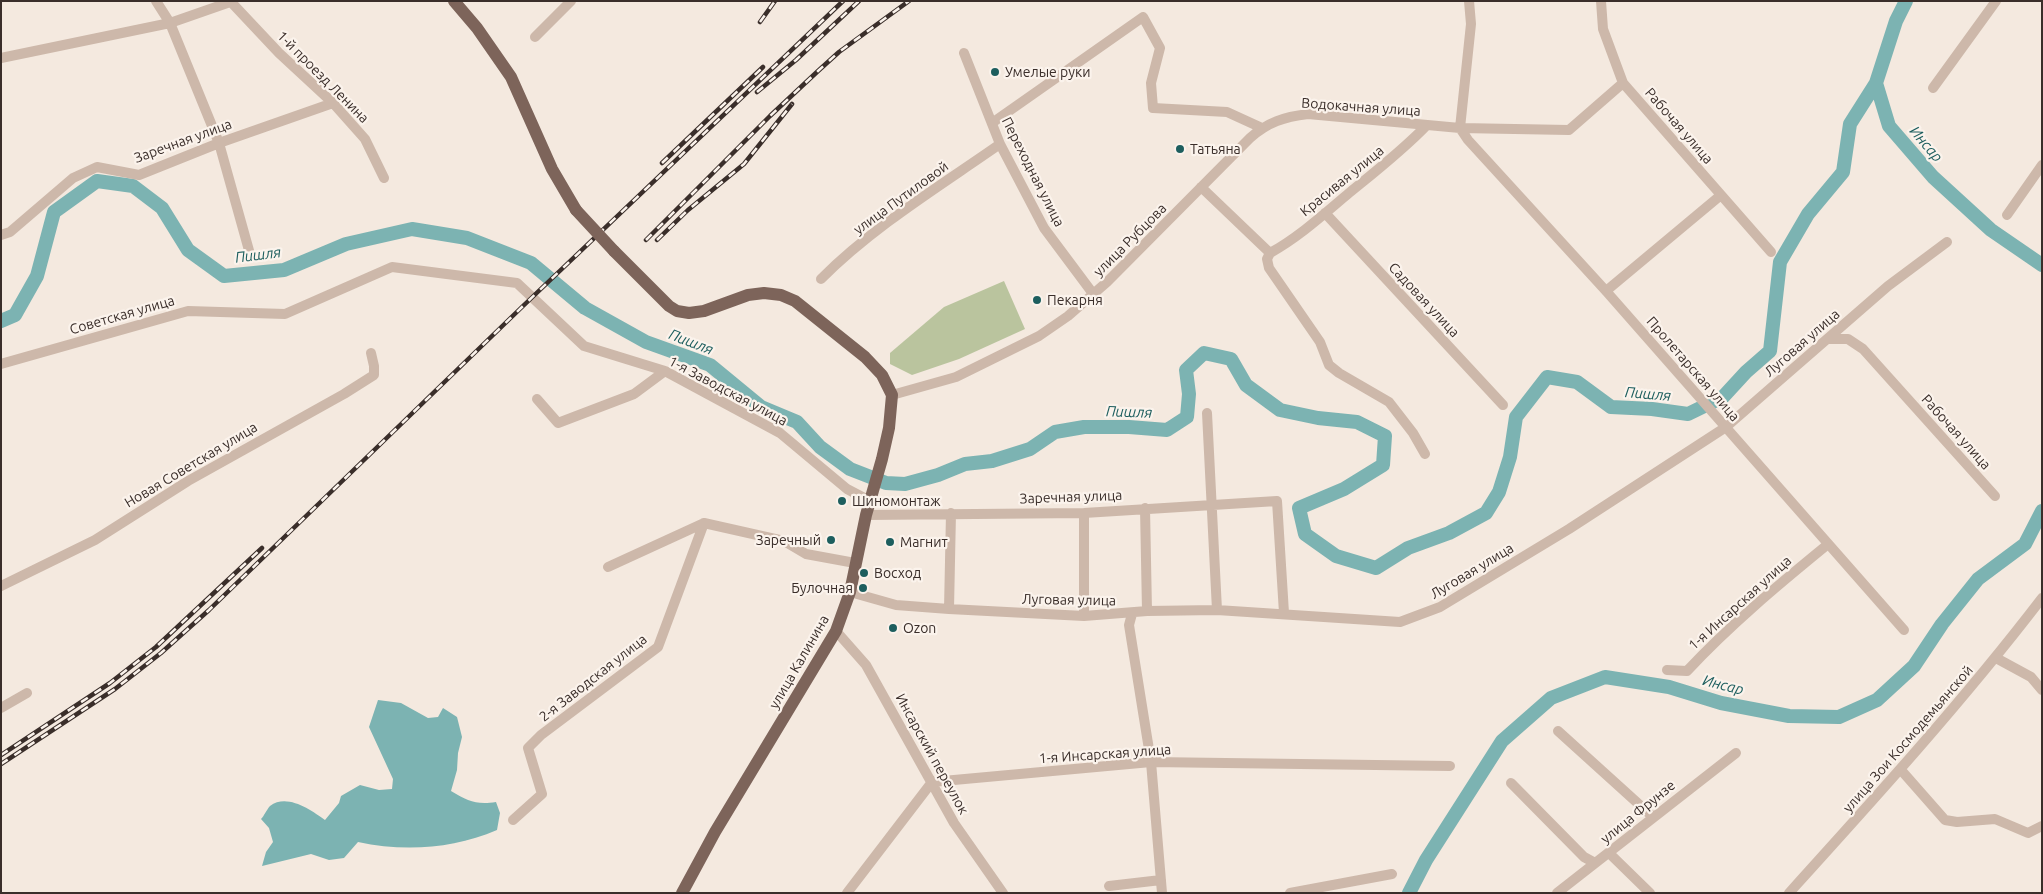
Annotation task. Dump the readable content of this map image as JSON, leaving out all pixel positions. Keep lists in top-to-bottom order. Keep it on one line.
{"streets":{"main road":["улица Калинина"],"street":["1-й проезд Ленина","Водокачная улица","Рабочая улица","Заречная улица","Переходная улица","Красивая улица","улица Путиловой","улица Рубцова","Садовая улица","Советская улица","Луговая улица","Пролетарская улица","1-я Заводская улица","Новая Советская улица","1-я Инсарская улица","2-я Заводская улица","улица Зои Космодемьянской","Инсарский переулок","улица Фрунзе"]},"crossings":[["1-й проезд Ленина","Заречная улица"],["Водокачная улица","Рабочая улица"],["Водокачная улица","Красивая улица"],["Водокачная улица","улица Рубцова"],["Водокачная улица","Пролетарская улица"],["Рабочая улица","Луговая улица"],["Заречная улица","Луговая улица"],["Заречная улица","улица Калинина"],["Переходная улица","улица Путиловой"],["Переходная улица","улица Рубцова"],["Красивая улица","Садовая улица"],["улица Рубцова","улица Калинина"],["Советская улица","1-я Заводская улица"],["Луговая улица","Пролетарская улица"],["Луговая улица","улица Калинина"],["Пролетарская улица","1-я Инсарская улица"],["1-я Заводская улица","улица Калинина"],["1-я Инсарская улица","Инсарский переулок"],["улица Калинина","Инсарский переулок"]],"water":["Инсар","Пишля"],"places":["Умелые руки","Татьяна","Пекарня","Шиномонтаж","Заречный","Магнит","Восход","Булочная","Ozon"]}
